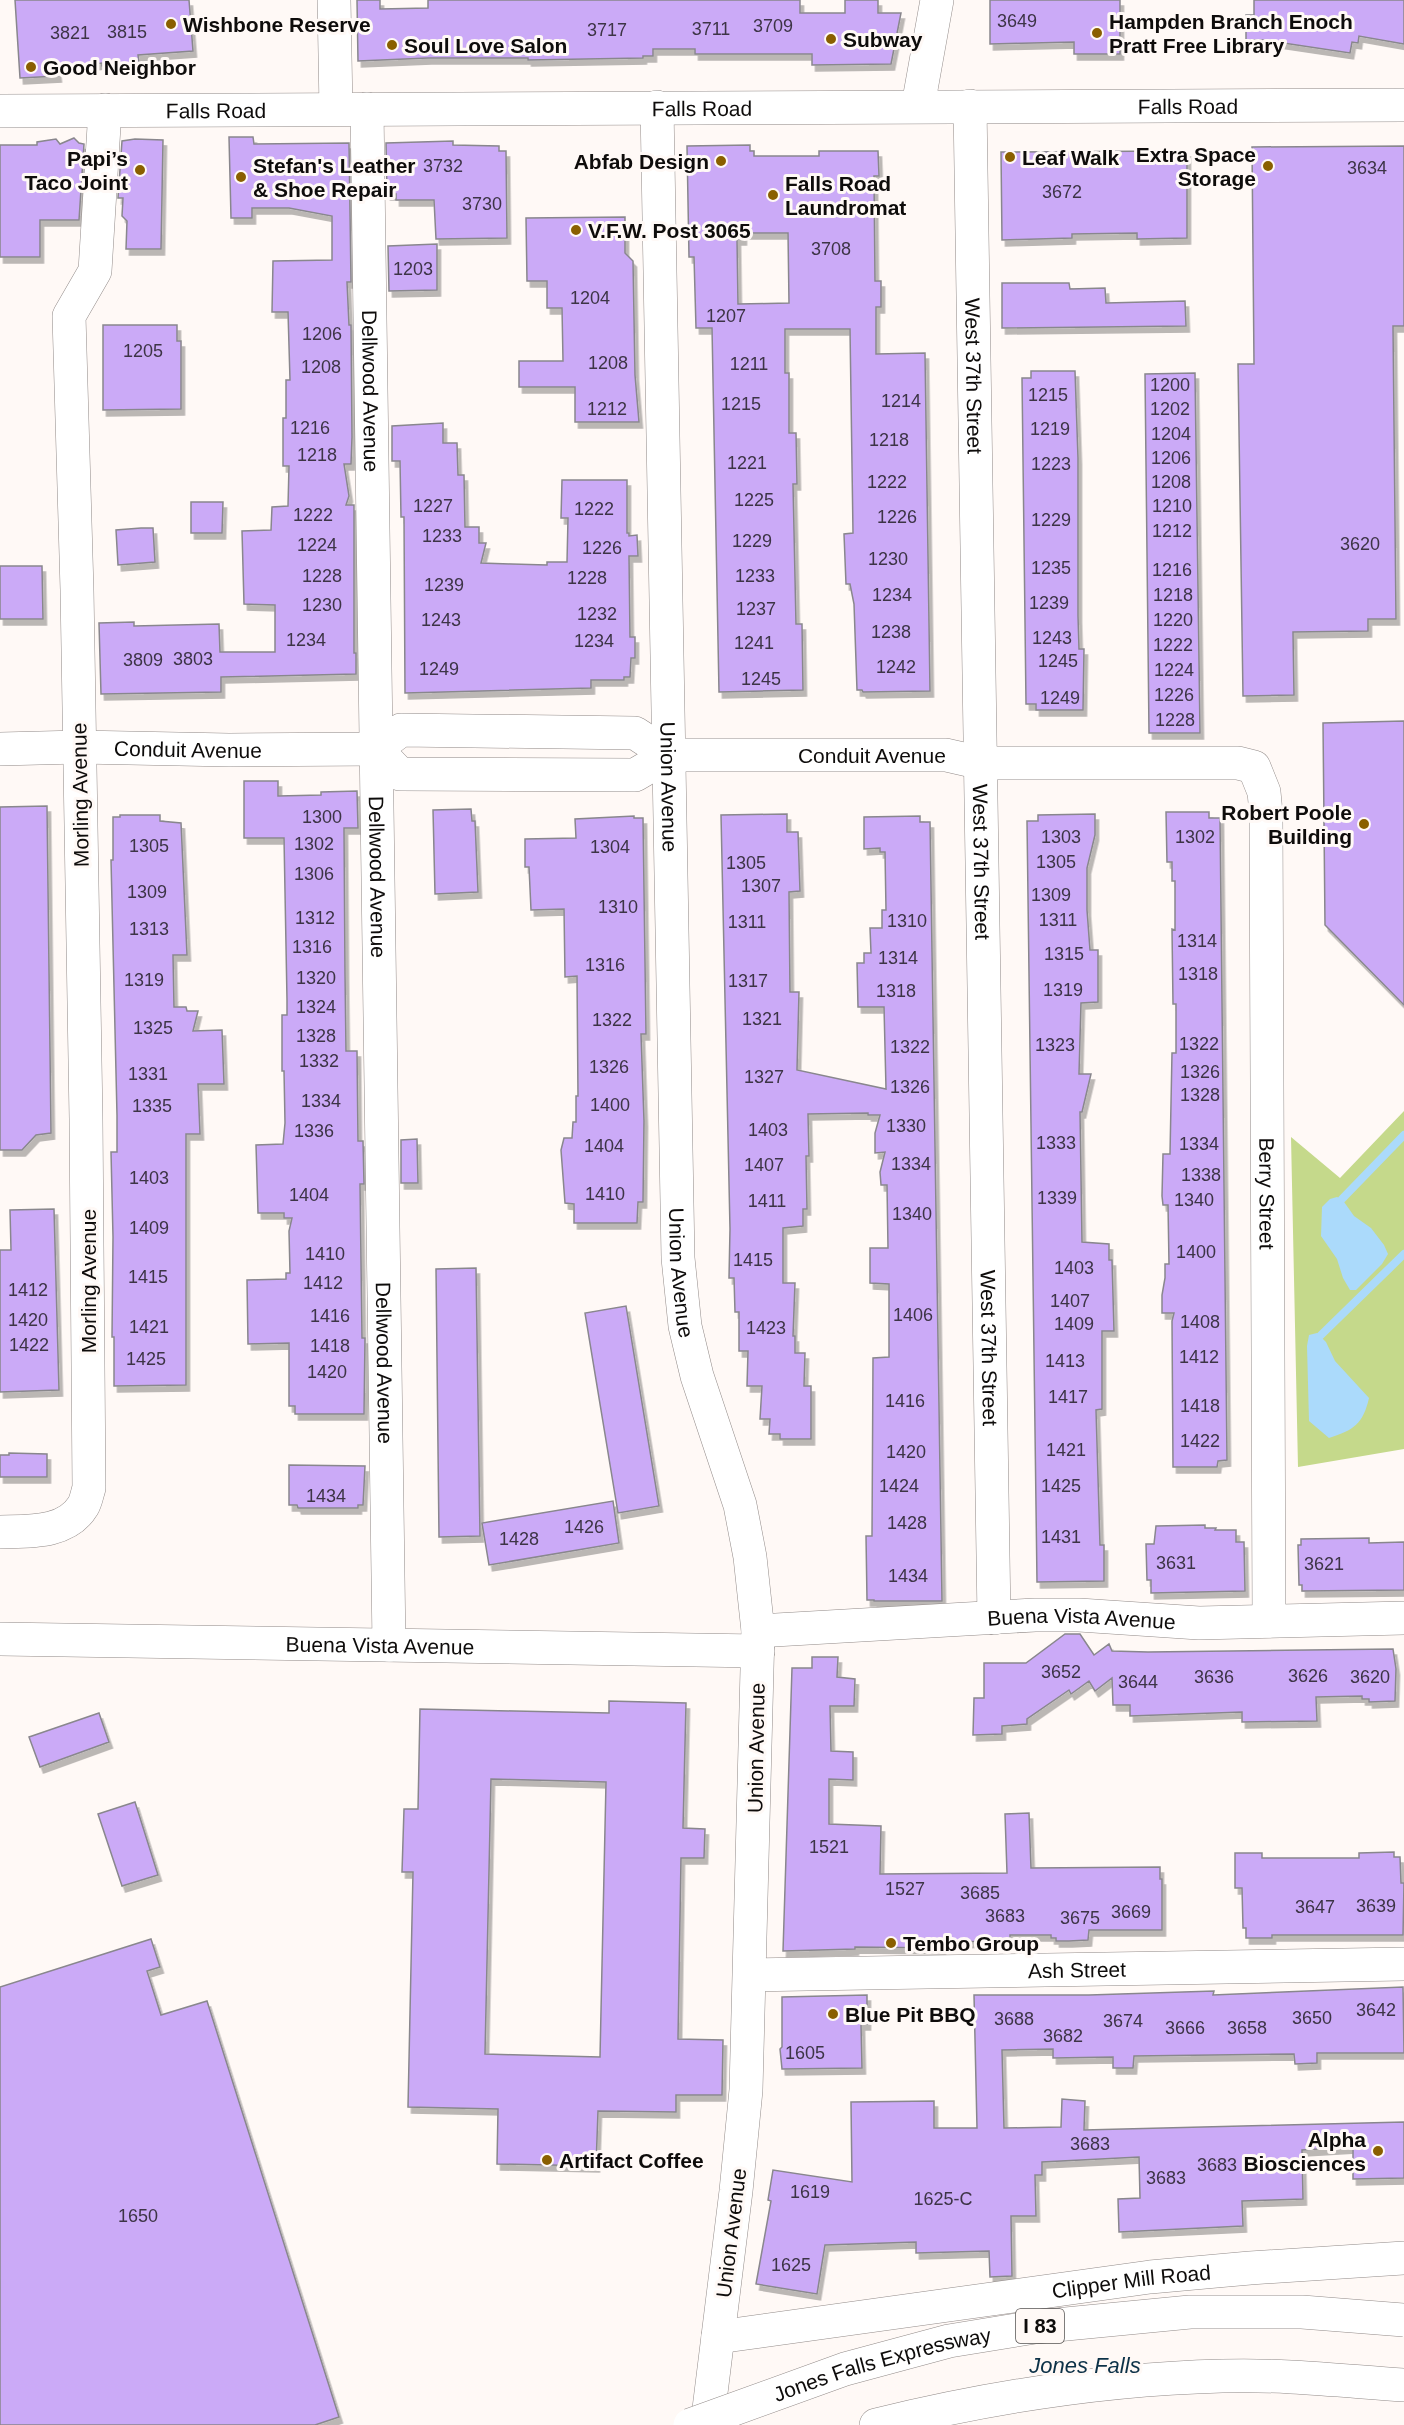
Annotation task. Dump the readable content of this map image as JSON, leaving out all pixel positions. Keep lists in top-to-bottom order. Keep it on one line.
{"streets":{"main road":["Falls Road","West 37th Street","Dellwood Avenue","Conduit Avenue","Union Avenue","Morling Avenue","Berry Street","Buena Vista Avenue","Ash Street","Clipper Mill Road","I 83","Jones Falls Expressway"]},"crossings":[["Falls Road","West 37th Street"],["Falls Road","Dellwood Avenue"],["Falls Road","Union Avenue"],["Falls Road","Morling Avenue"],["West 37th Street","Conduit Avenue"],["West 37th Street","Buena Vista Avenue"],["Dellwood Avenue","Conduit Avenue"],["Dellwood Avenue","Buena Vista Avenue"],["Conduit Avenue","Union Avenue"],["Conduit Avenue","Morling Avenue"],["Conduit Avenue","Berry Street"],["Union Avenue","Buena Vista Avenue"],["Union Avenue","Ash Street"],["Union Avenue","Clipper Mill Road"],["Berry Street","Buena Vista Avenue"]],"water":["Jones Falls"],"places":["Wishbone Reserve","Hampden Branch Enoch Pratt Free Library","Subway","Soul Love Salon","Good Neighbor","Leaf Walk","Abfab Design","Extra Space Storage","Papi’s Taco Joint","Stefan's Leather & Shoe Repair","Falls Road Laundromat","V.F.W. Post 3065","Robert Poole Building","Tembo Group","Blue Pit BBQ","Alpha Biosciences","Artifact Coffee"],"house_numbers":["3649","3709","3711","3717","3815","3821","3732","3634","3672","3730","3708","1203","1204","1207","1206","1205","1208","1211","1208","1200","1215","1214","1215","1212","1202","1216","1219","1204","1218","1218","1206","1221","1223","1222","1208","1225","1227","1210","1222","1222","1226","1229","1212","1233","1229","3620","1224","1226","1230","1235","1216","1228","1233","1228","1239","1234","1218","1239","1230","1237","1232","1243","1220","1238","1243","1234","1234","1241","1222","3803","3809","1245","1242","1249","1224","1245","1226","1249","1228","1300","1303","1302","1302","1305","1304","1305","1305","1306","1307","1309","1309","1310","1312","1311","1310","1311","1313","1314","1316","1315","1314","1316","1318","1320","1319","1317","1319","1318","1324","1321","1322","1325","1328","1322","1323","1322","1332","1326","1326","1331","1327","1326","1328","1334","1400","1335","1330","1403","1336","1333","1334","1404","1334","1407","1338","1403","1410","1404","1339","1340","1411","1340","1409","1400","1410","1415","1403","1415","1412","1412","1407","1406","1416","1420","1408","1409","1421","1423","1422","1418","1412","1425","1413","1420","1417","1416","1418","1422","1421","1420","1424","1425","1434","1428","1426","1431","1428","3631","3621","1434","3652","3626","3636","3620","3644","1521","1527","3685","3639","3647","3669","3683","3675","3642","3650","3688","3674","3666","3658","3682","1605","3683","3683","3683","1619","1625-C","1650","1625"]}
